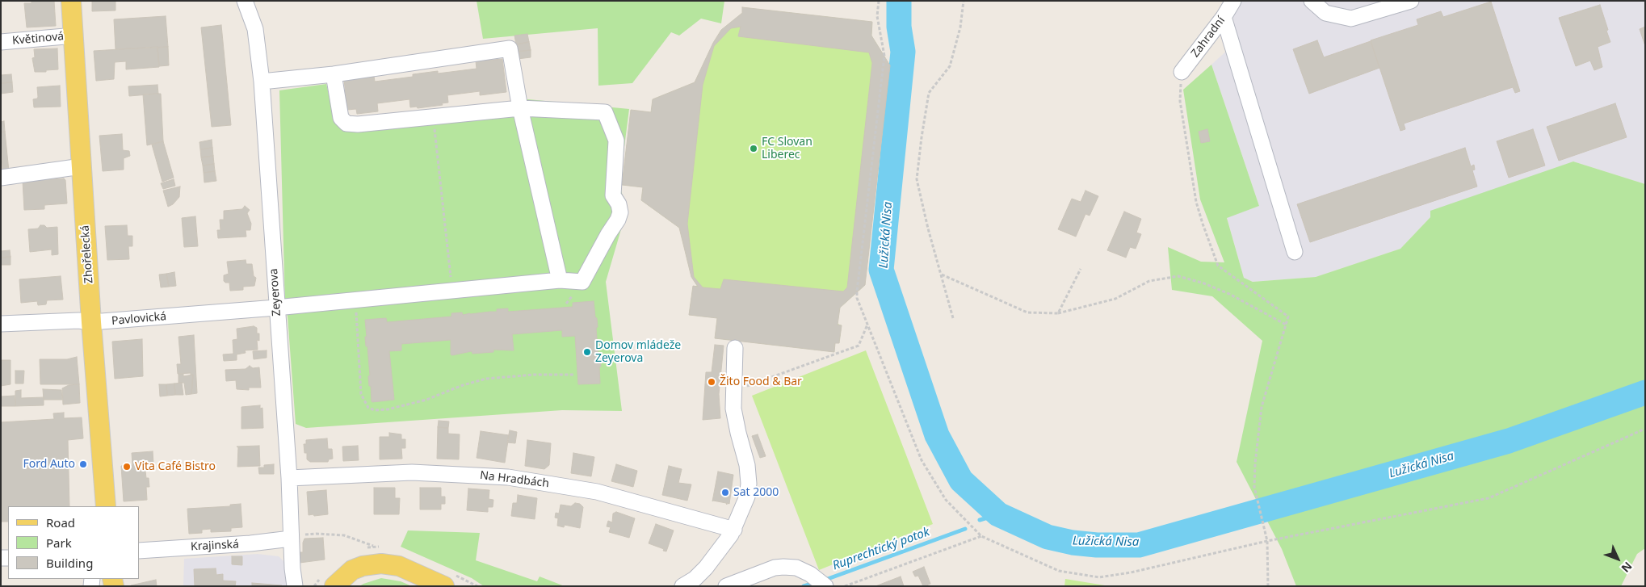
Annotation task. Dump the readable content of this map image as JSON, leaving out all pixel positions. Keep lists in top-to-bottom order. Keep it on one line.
{"streets":{"main road":["Zhořelecká"],"street":["Zahradní","Květinová","Zeyerova","Pavlovická","Na Hradbách","Krajinská"]},"crossings":[["Květinová","Zhořelecká"],["Zhořelecká","Pavlovická"],["Zeyerova","Pavlovická"],["Zeyerova","Na Hradbách"],["Zeyerova","Krajinská"]],"water":["Lužická Nisa","Ruprechtický potok"],"places":["FC Slovan Liberec","Domov mládeže Zeyerova","Žito Food & Bar","Ford Auto","Vita Café Bistro","Sat 2000"],"legend":["Road","Park","Building"],"north":"bottom right"}
